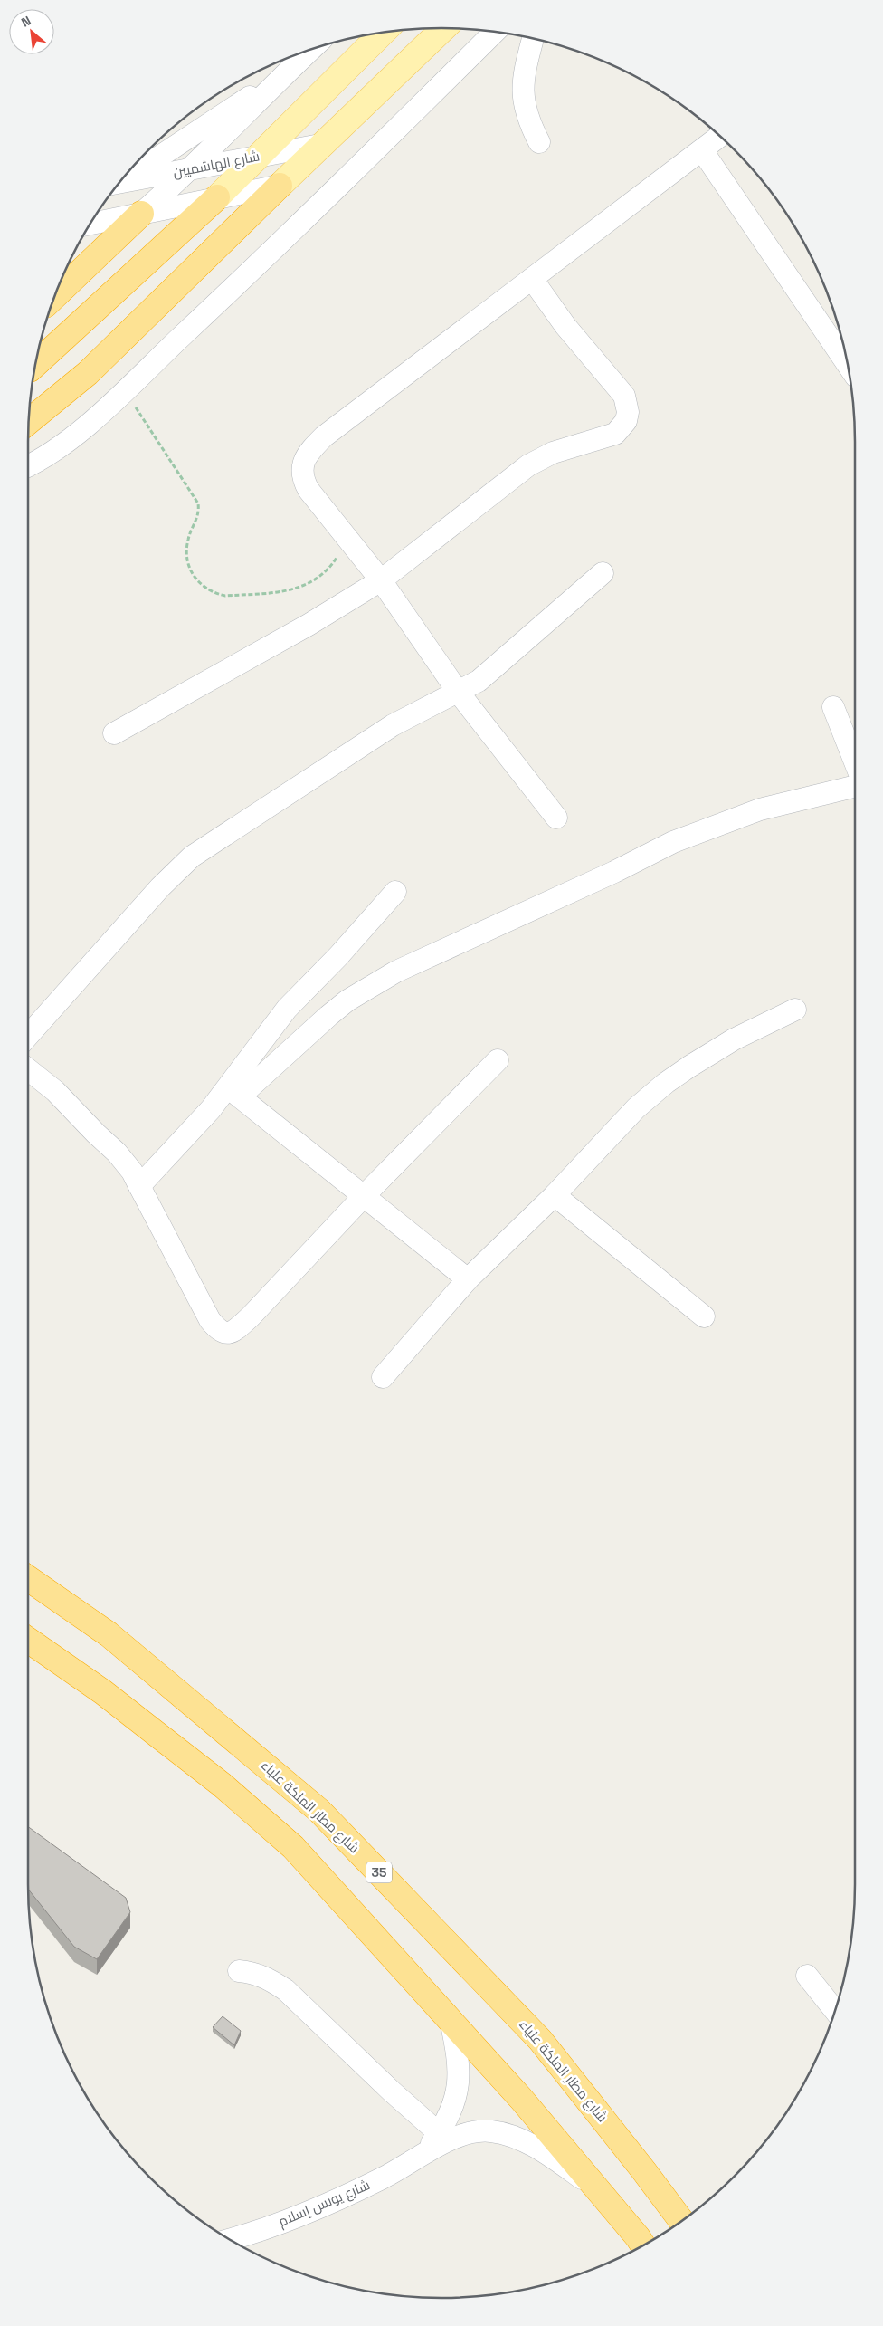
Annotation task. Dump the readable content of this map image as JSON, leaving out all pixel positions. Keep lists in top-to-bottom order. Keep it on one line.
{"streets":{"highway":["شارع مطار الملكة علياء","35"],"street":["شارع الهاشميين","شارع يونس إسلام"]},"north":"top left"}
